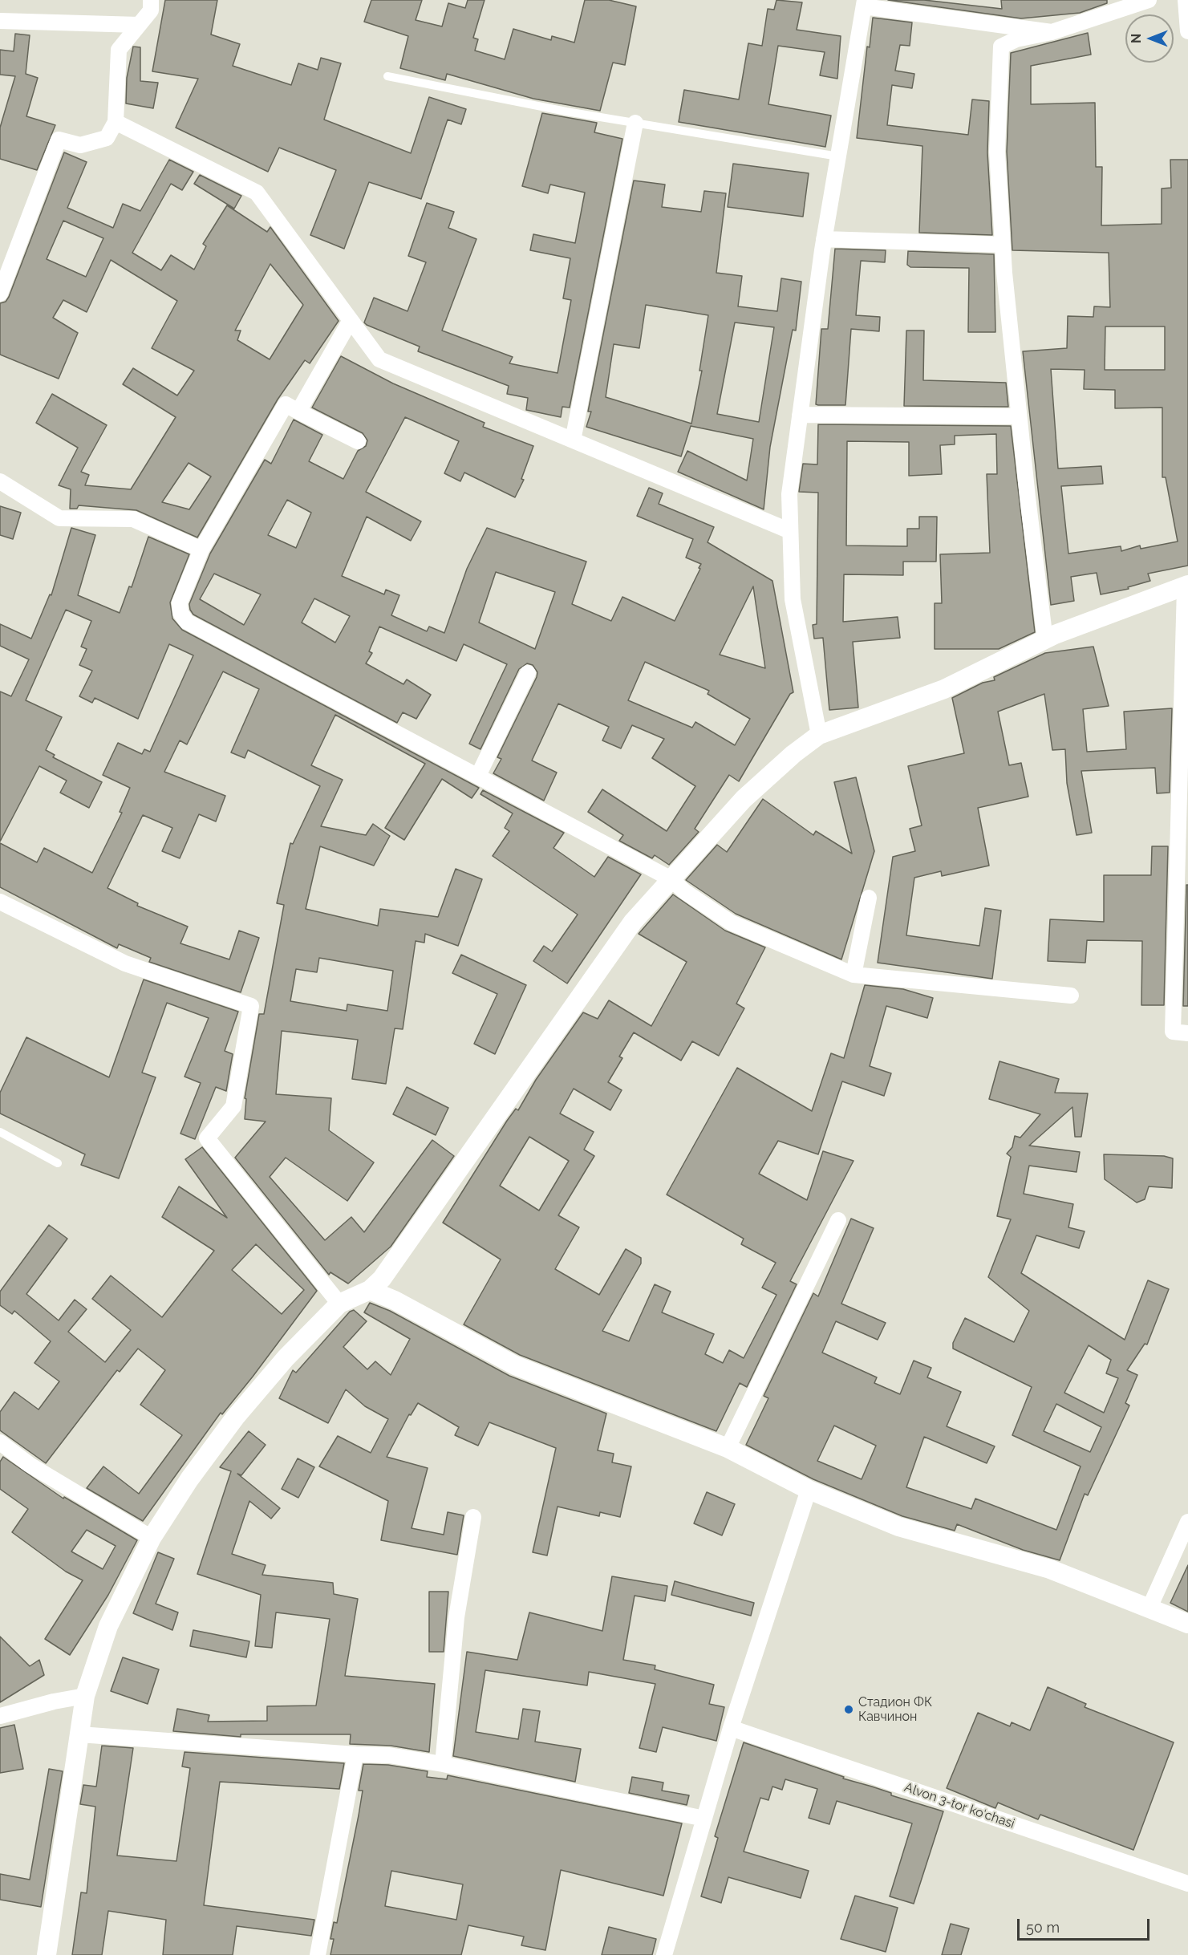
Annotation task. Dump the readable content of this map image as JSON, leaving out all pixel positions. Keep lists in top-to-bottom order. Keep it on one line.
{"streets":{"street":["Alvon 3-tor ko‘chasi"]},"places":["Стадион ФК Кавчинон"],"scale_bar":"50 m","north":"left"}
